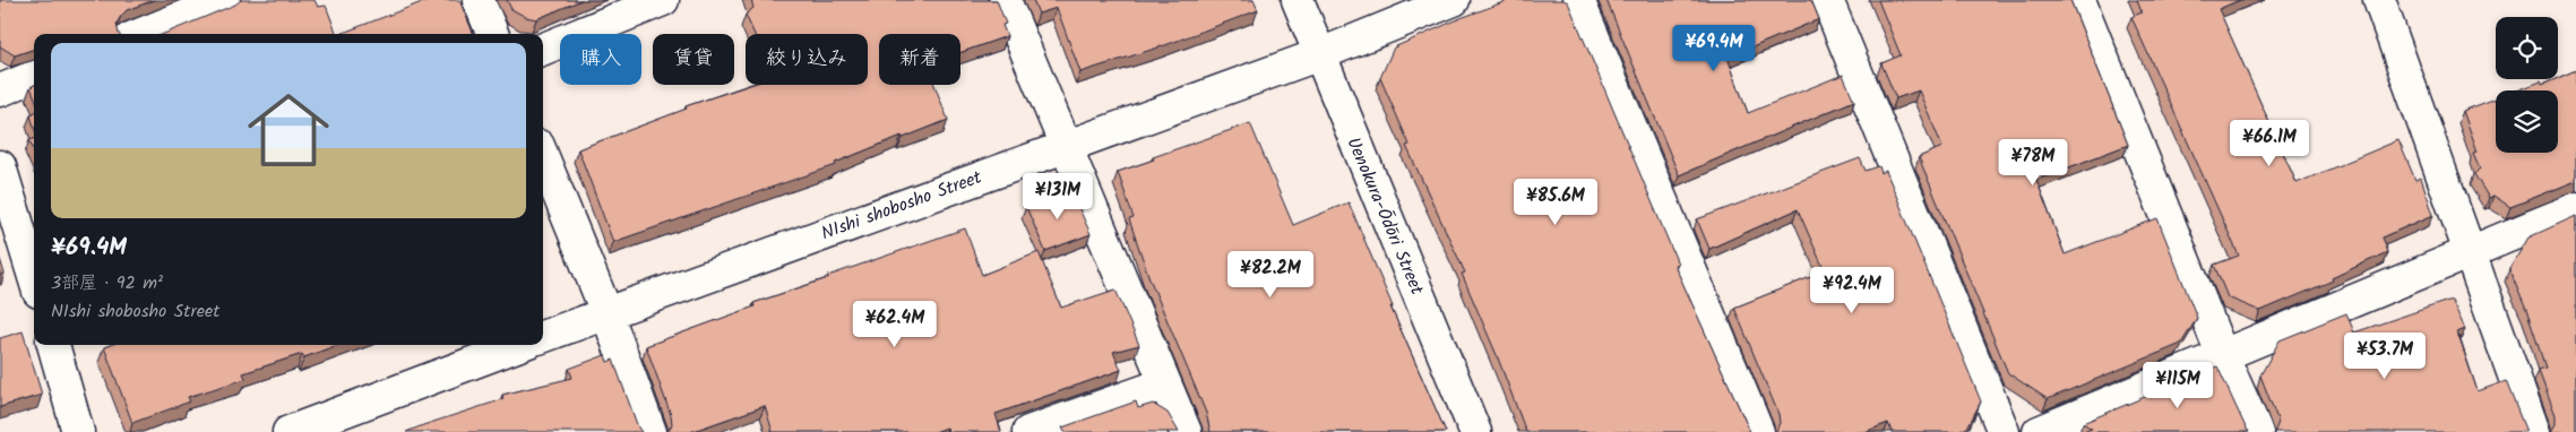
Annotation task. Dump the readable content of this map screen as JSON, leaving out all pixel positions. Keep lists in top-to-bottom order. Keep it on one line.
{"streets":{"street":["NIshi shobosho Street","Uenokura-Ōdōri Street"]},"crossings":[["NIshi shobosho Street","Uenokura-Ōdōri Street"]],"page":{"price":["¥69.4M","¥66.1M","¥78M","¥131M","¥85.6M","¥82.2M","¥92.4M","¥62.4M","¥53.7M","¥115M"],"chip":["購入","賃貸","絞り込み","新着"],"list":[{"name":"¥69.4M","note":"3部屋 · 92 m² · NIshi shobosho Street"}]}}
